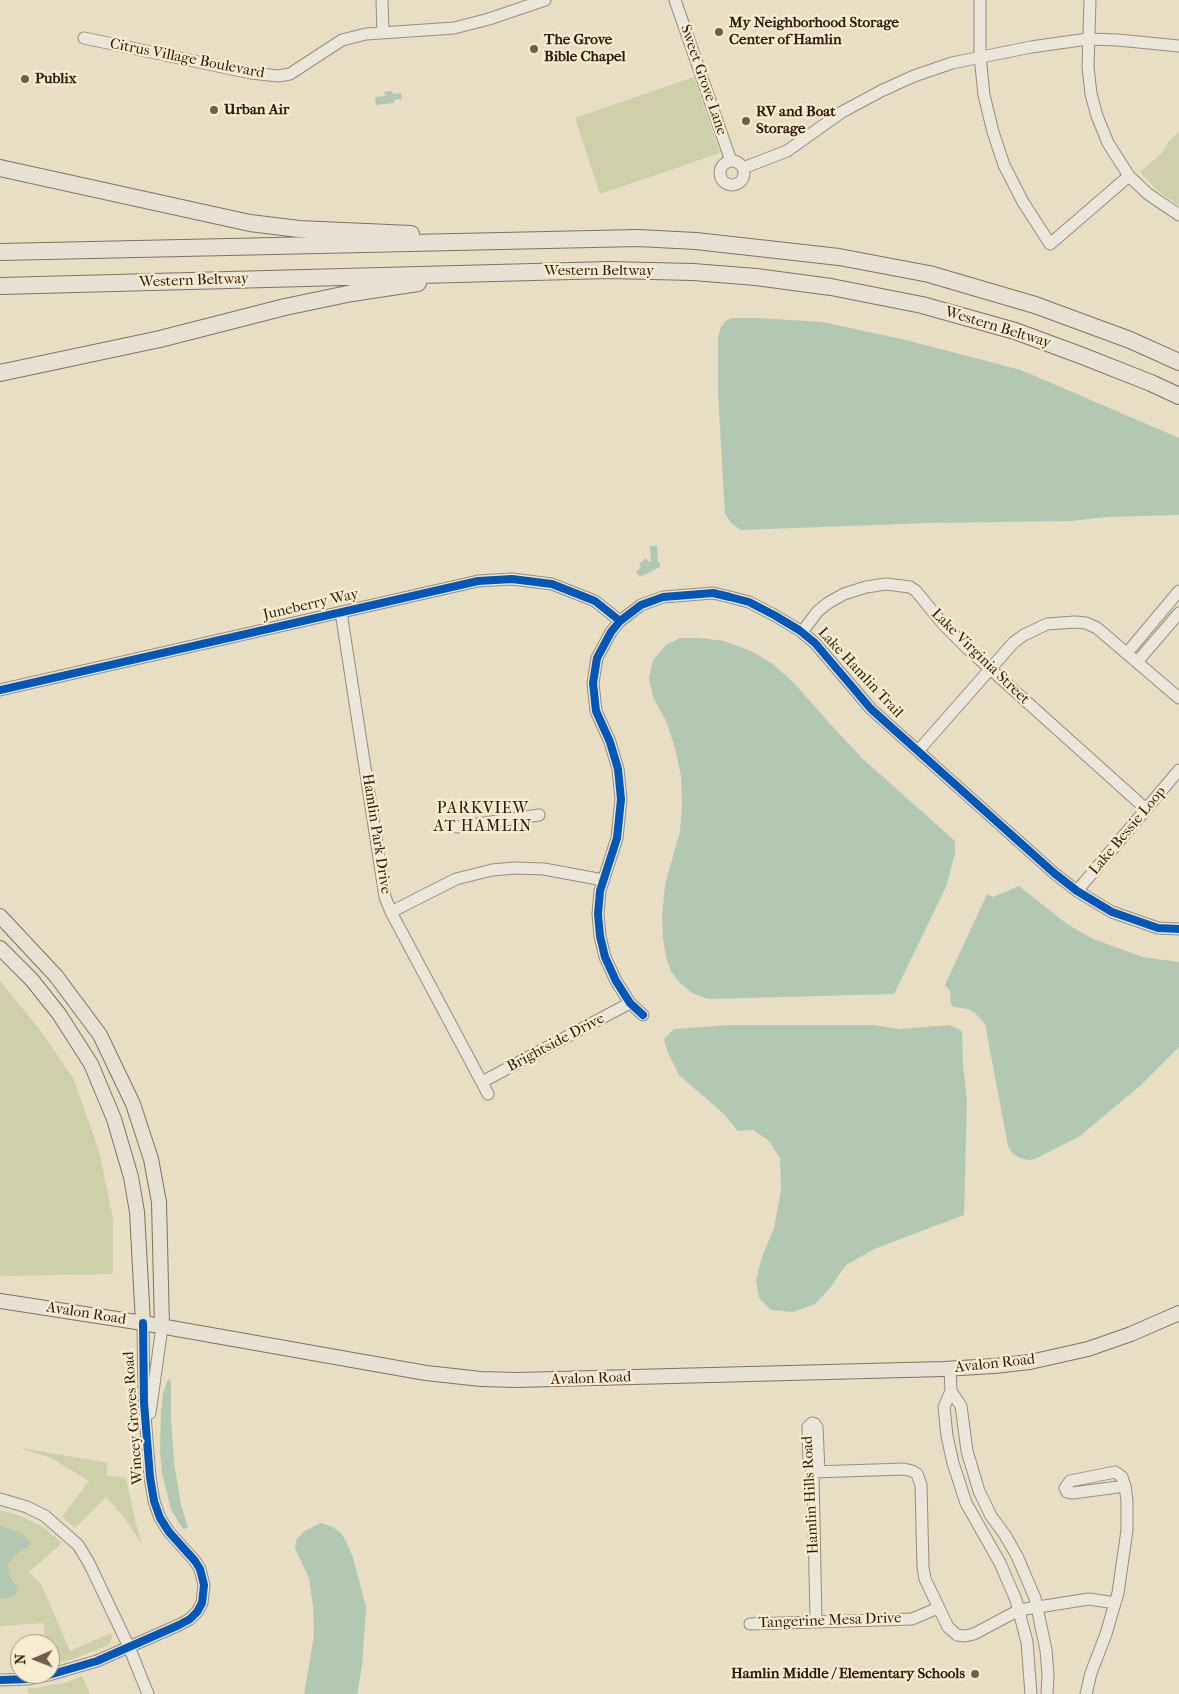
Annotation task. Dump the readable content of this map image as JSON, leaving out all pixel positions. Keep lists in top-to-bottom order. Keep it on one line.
{"streets":{"highway":["Western Beltway"],"main road":["Avalon Road"],"street":["Citrus Village Boulevard","Sweet Grove Lane","Juneberry Way","Lake Virginia Street","Lake Hamlin Trail","Lake Bessie Loop","Hamlin Park Drive","Brightside Drive","Wincey Groves Road","Hamlin Hills Road","Tangerine Mesa Drive"]},"crossings":[["Juneberry Way","Lake Hamlin Trail"],["Juneberry Way","Hamlin Park Drive"],["Lake Virginia Street","Lake Hamlin Trail"],["Lake Virginia Street","Lake Bessie Loop"],["Lake Hamlin Trail","Lake Bessie Loop"],["Lake Hamlin Trail","Brightside Drive"],["Hamlin Park Drive","Brightside Drive"],["Avalon Road","Wincey Groves Road"],["Hamlin Hills Road","Tangerine Mesa Drive"]],"districts":["PARKVIEW AT HAMLIN"],"places":["My Neighborhood Storage Center of Hamlin","The Grove Bible Chapel","Publix","Urban Air","RV and Boat Storage","Hamlin Middle / Elementary Schools"],"north":"left"}
